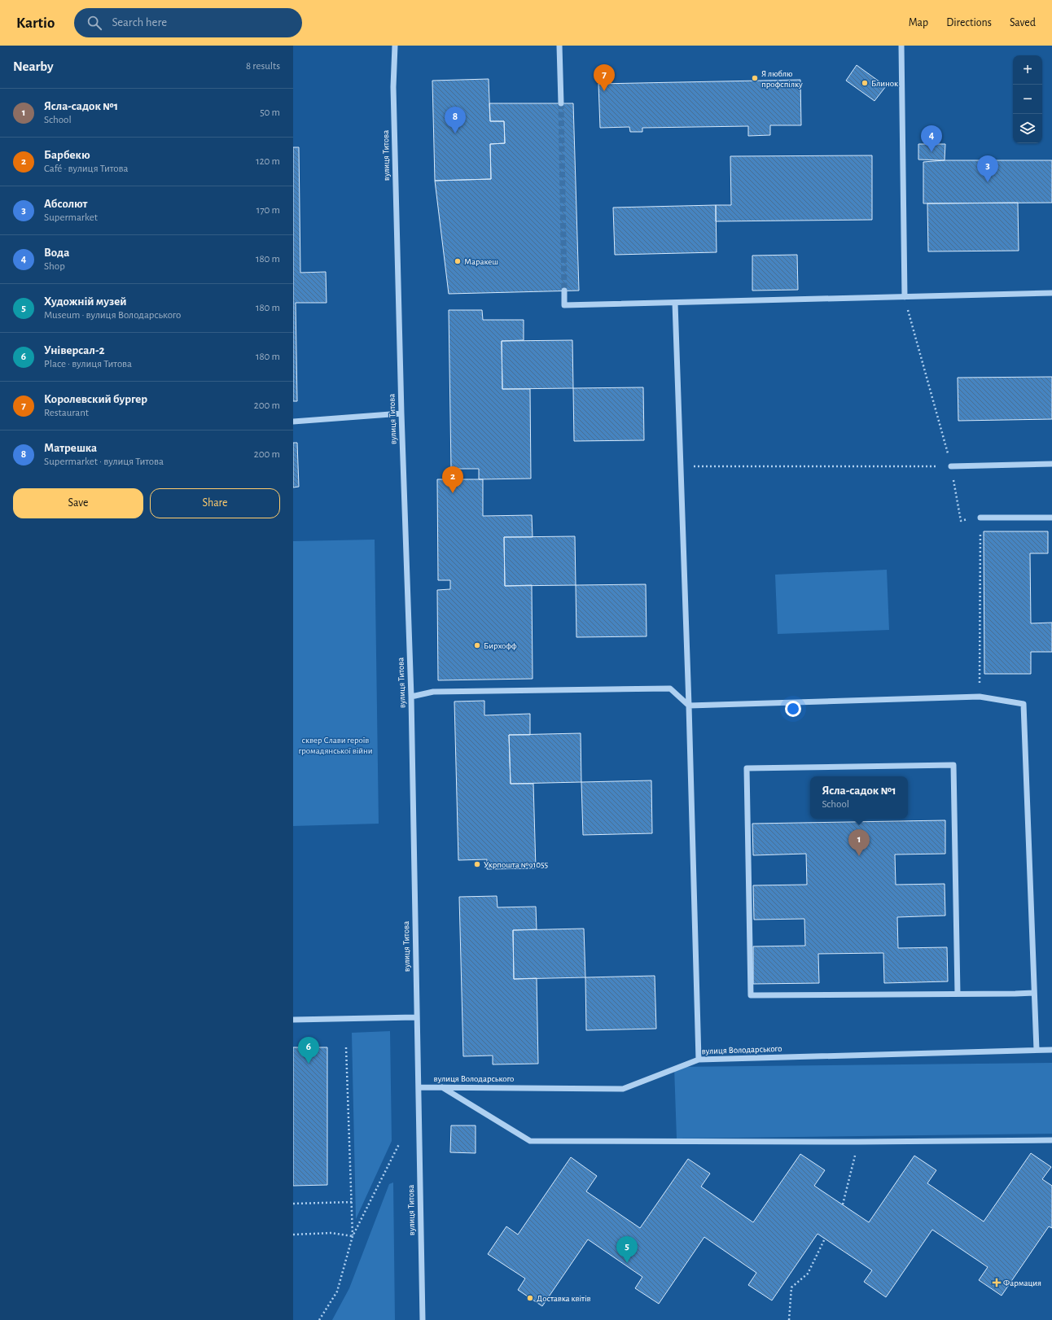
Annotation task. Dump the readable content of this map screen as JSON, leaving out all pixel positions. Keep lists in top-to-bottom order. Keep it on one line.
{"streets":{"street":["вулиця Титова","вулиця Володарського"]},"crossings":[["вулиця Титова","вулиця Володарського"]],"parks":["сквер Слави героїв громадянської війни"],"places":{"other":["Я люблю профспілку","Блинок","Маракеш","Бирхофф","Укрпошта №91055","Доставка квітів"],"health":["Фармация"]},"page":{"header":"Kartio","search":"Search here","nav":["Map","Directions","Saved"],"heading":["Nearby","8 results"],"map_buttons":["+","−"],"pins":["7","8","4","3","2","1","6","5"],"list":[{"mark":"1","name":"Ясла-садок №1","note":"School","value":"50 m"},{"mark":"2","name":"Барбекю","note":"Café · вулиця Титова","value":"120 m"},{"mark":"3","name":"Абсолют","note":"Supermarket","value":"170 m"},{"mark":"4","name":"Вода","note":"Shop","value":"180 m"},{"mark":"5","name":"Художній музей","note":"Museum · вулиця Володарського","value":"180 m"},{"mark":"6","name":"Універсал-2","note":"Place · вулиця Титова","value":"180 m"},{"mark":"7","name":"Королевский бургер","note":"Restaurant","value":"200 m"},{"mark":"8","name":"Матрешка","note":"Supermarket · вулиця Титова","value":"200 m"}],"buttons":["Save","Share"],"popup":["Ясла-садок №1","School"]}}
